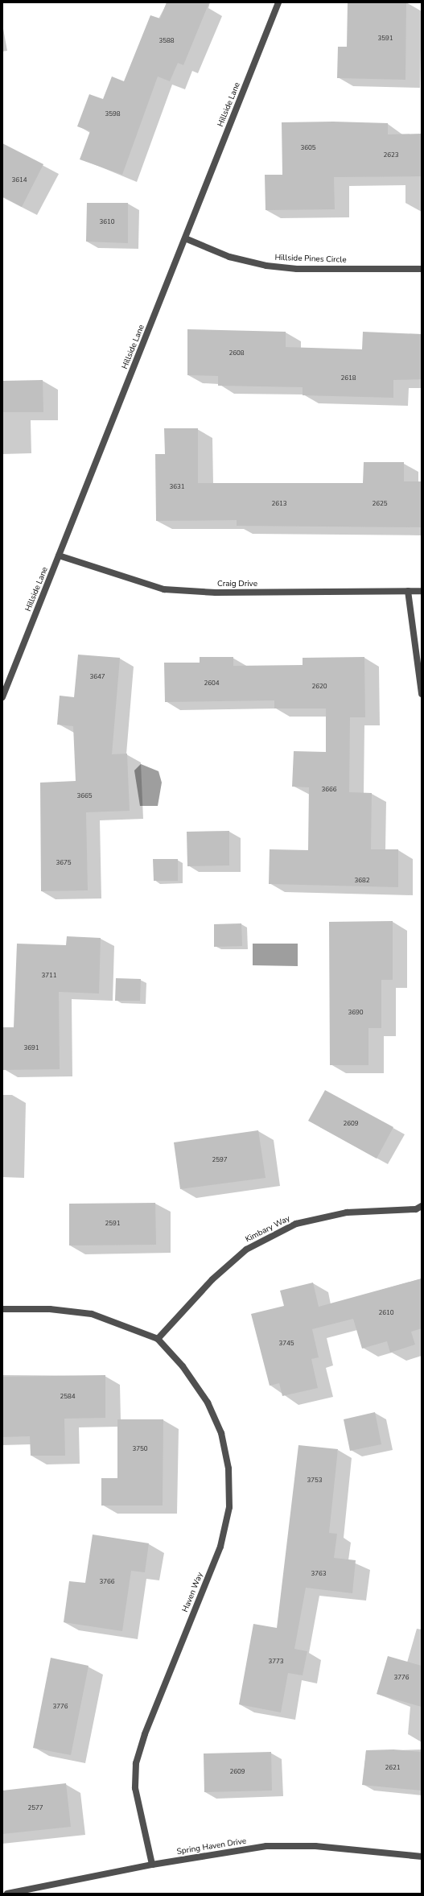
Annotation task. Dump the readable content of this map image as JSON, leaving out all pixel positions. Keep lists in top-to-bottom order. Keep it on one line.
{"streets":{"street":["Hillside Lane","Hillside Pines Circle","Craig Drive","Kimbary Way","Haven Way","Spring Haven Drive"]},"crossings":[["Hillside Lane","Hillside Pines Circle"],["Hillside Lane","Craig Drive"],["Kimbary Way","Haven Way"],["Haven Way","Spring Haven Drive"]],"house_numbers":["3591","3588","3598","3605","2623","3614","3610","2608","2618","3631","2613","2625","3647","2604","2620","3666","3665","3675","3682","3711","3690","3691","2609","2597","2591","2610","3745","2584","3750","3753","3763","3766","3773","3776","3776","2621","2609","2577"]}
